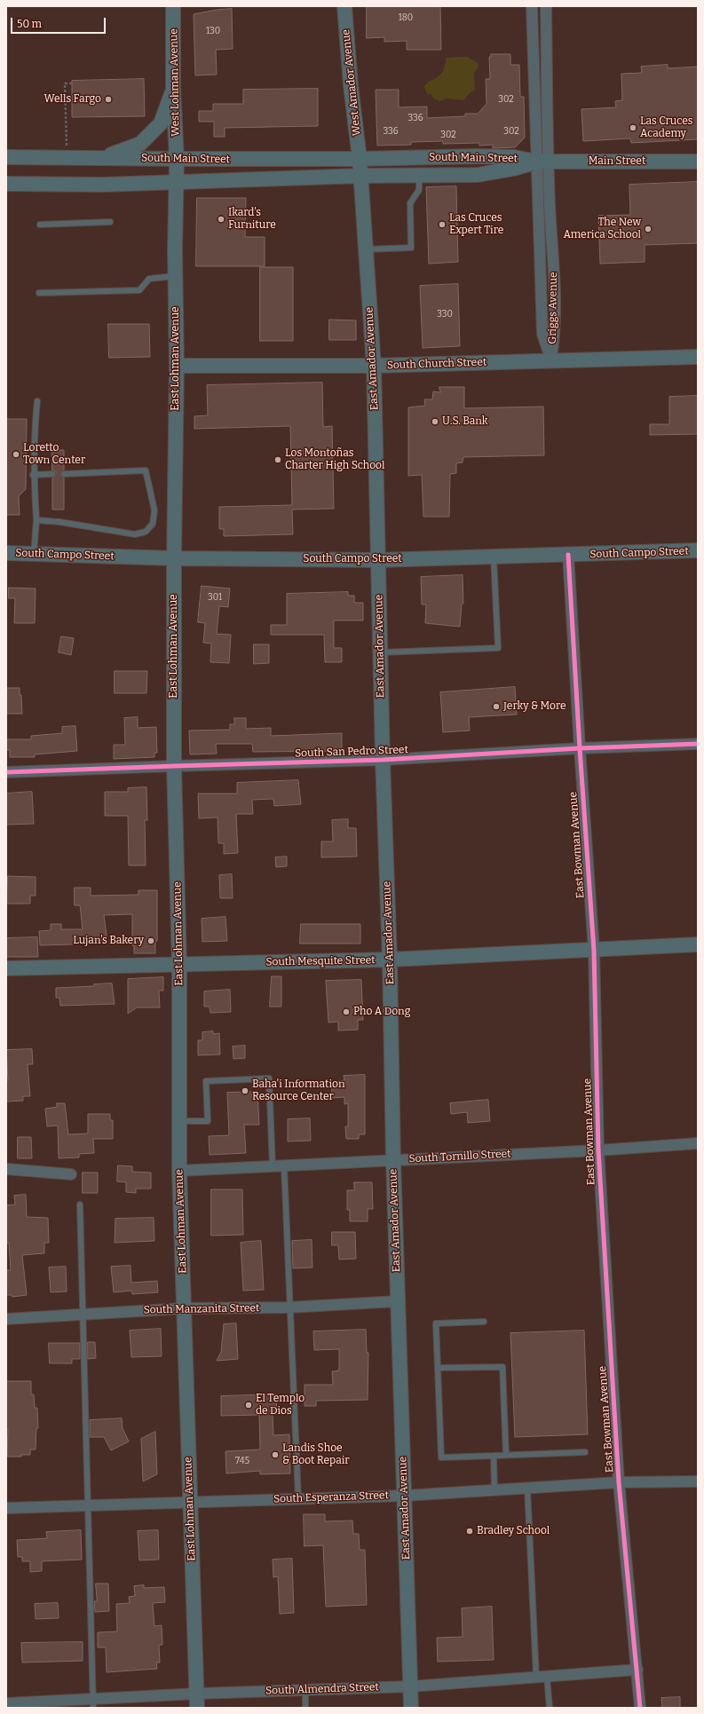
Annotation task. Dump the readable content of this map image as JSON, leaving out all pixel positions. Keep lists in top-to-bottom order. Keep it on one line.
{"streets":{"main road":["West Lohman Avenue","West Amador Avenue","South Main Street","Main Street","East Lohman Avenue","East Amador Avenue","South Church Street","South Campo Street","South Mesquite Street"],"street":["Griggs Avenue","South San Pedro Street","East Bowman Avenue","South Tornillo Street","South Manzanita Street","South Esperanza Street","South Almendra Street"]},"crossings":[["West Lohman Avenue","South Main Street"],["West Lohman Avenue","East Lohman Avenue"],["West Amador Avenue","South Main Street"],["West Amador Avenue","East Amador Avenue"],["South Main Street","Main Street"],["South Main Street","Griggs Avenue"],["South Main Street","East Lohman Avenue"],["South Main Street","East Amador Avenue"],["Main Street","Griggs Avenue"],["Griggs Avenue","South Church Street"],["East Lohman Avenue","South Church Street"],["East Lohman Avenue","South Campo Street"],["East Lohman Avenue","South San Pedro Street"],["East Lohman Avenue","South Mesquite Street"],["East Lohman Avenue","South Tornillo Street"],["East Lohman Avenue","South Manzanita Street"],["East Lohman Avenue","South Esperanza Street"],["East Lohman Avenue","South Almendra Street"],["East Amador Avenue","South Church Street"],["East Amador Avenue","South Campo Street"],["East Amador Avenue","South San Pedro Street"],["East Amador Avenue","South Mesquite Street"],["East Amador Avenue","South Tornillo Street"],["East Amador Avenue","South Manzanita Street"],["East Amador Avenue","South Esperanza Street"],["East Amador Avenue","South Almendra Street"],["South Campo Street","East Bowman Avenue"],["South San Pedro Street","East Bowman Avenue"],["East Bowman Avenue","South Mesquite Street"],["East Bowman Avenue","South Tornillo Street"],["East Bowman Avenue","South Esperanza Street"],["East Bowman Avenue","South Almendra Street"]],"places":["Wells Fargo","Las Cruces Academy","Ikard's Furniture","Las Cruces Expert Tire","The New America School","U.S. Bank","Loretto Town Center","Los Montoñas Charter High School","Jerky & More","Lujan's Bakery","Pho A Dong","Baha'i Information Resource Center","El Templo de Dios","Landis Shoe & Boot Repair","Bradley School"],"house_numbers":["180","130","302","336","336","302","302","330","301","745"],"scale_bar":"50 m"}
